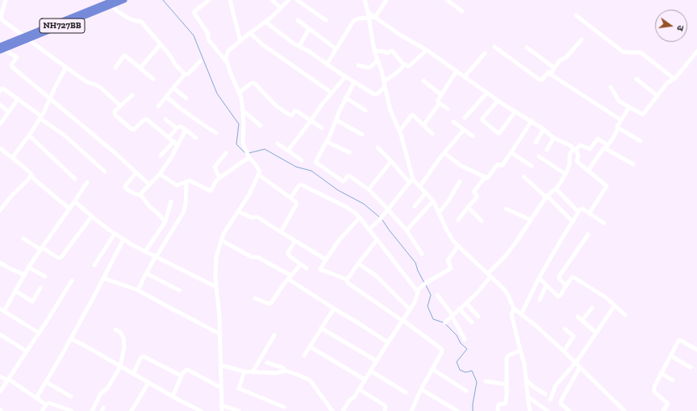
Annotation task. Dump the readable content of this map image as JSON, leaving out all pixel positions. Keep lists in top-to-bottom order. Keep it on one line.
{"streets":{"highway":["NH727BB"]},"north":"right"}
